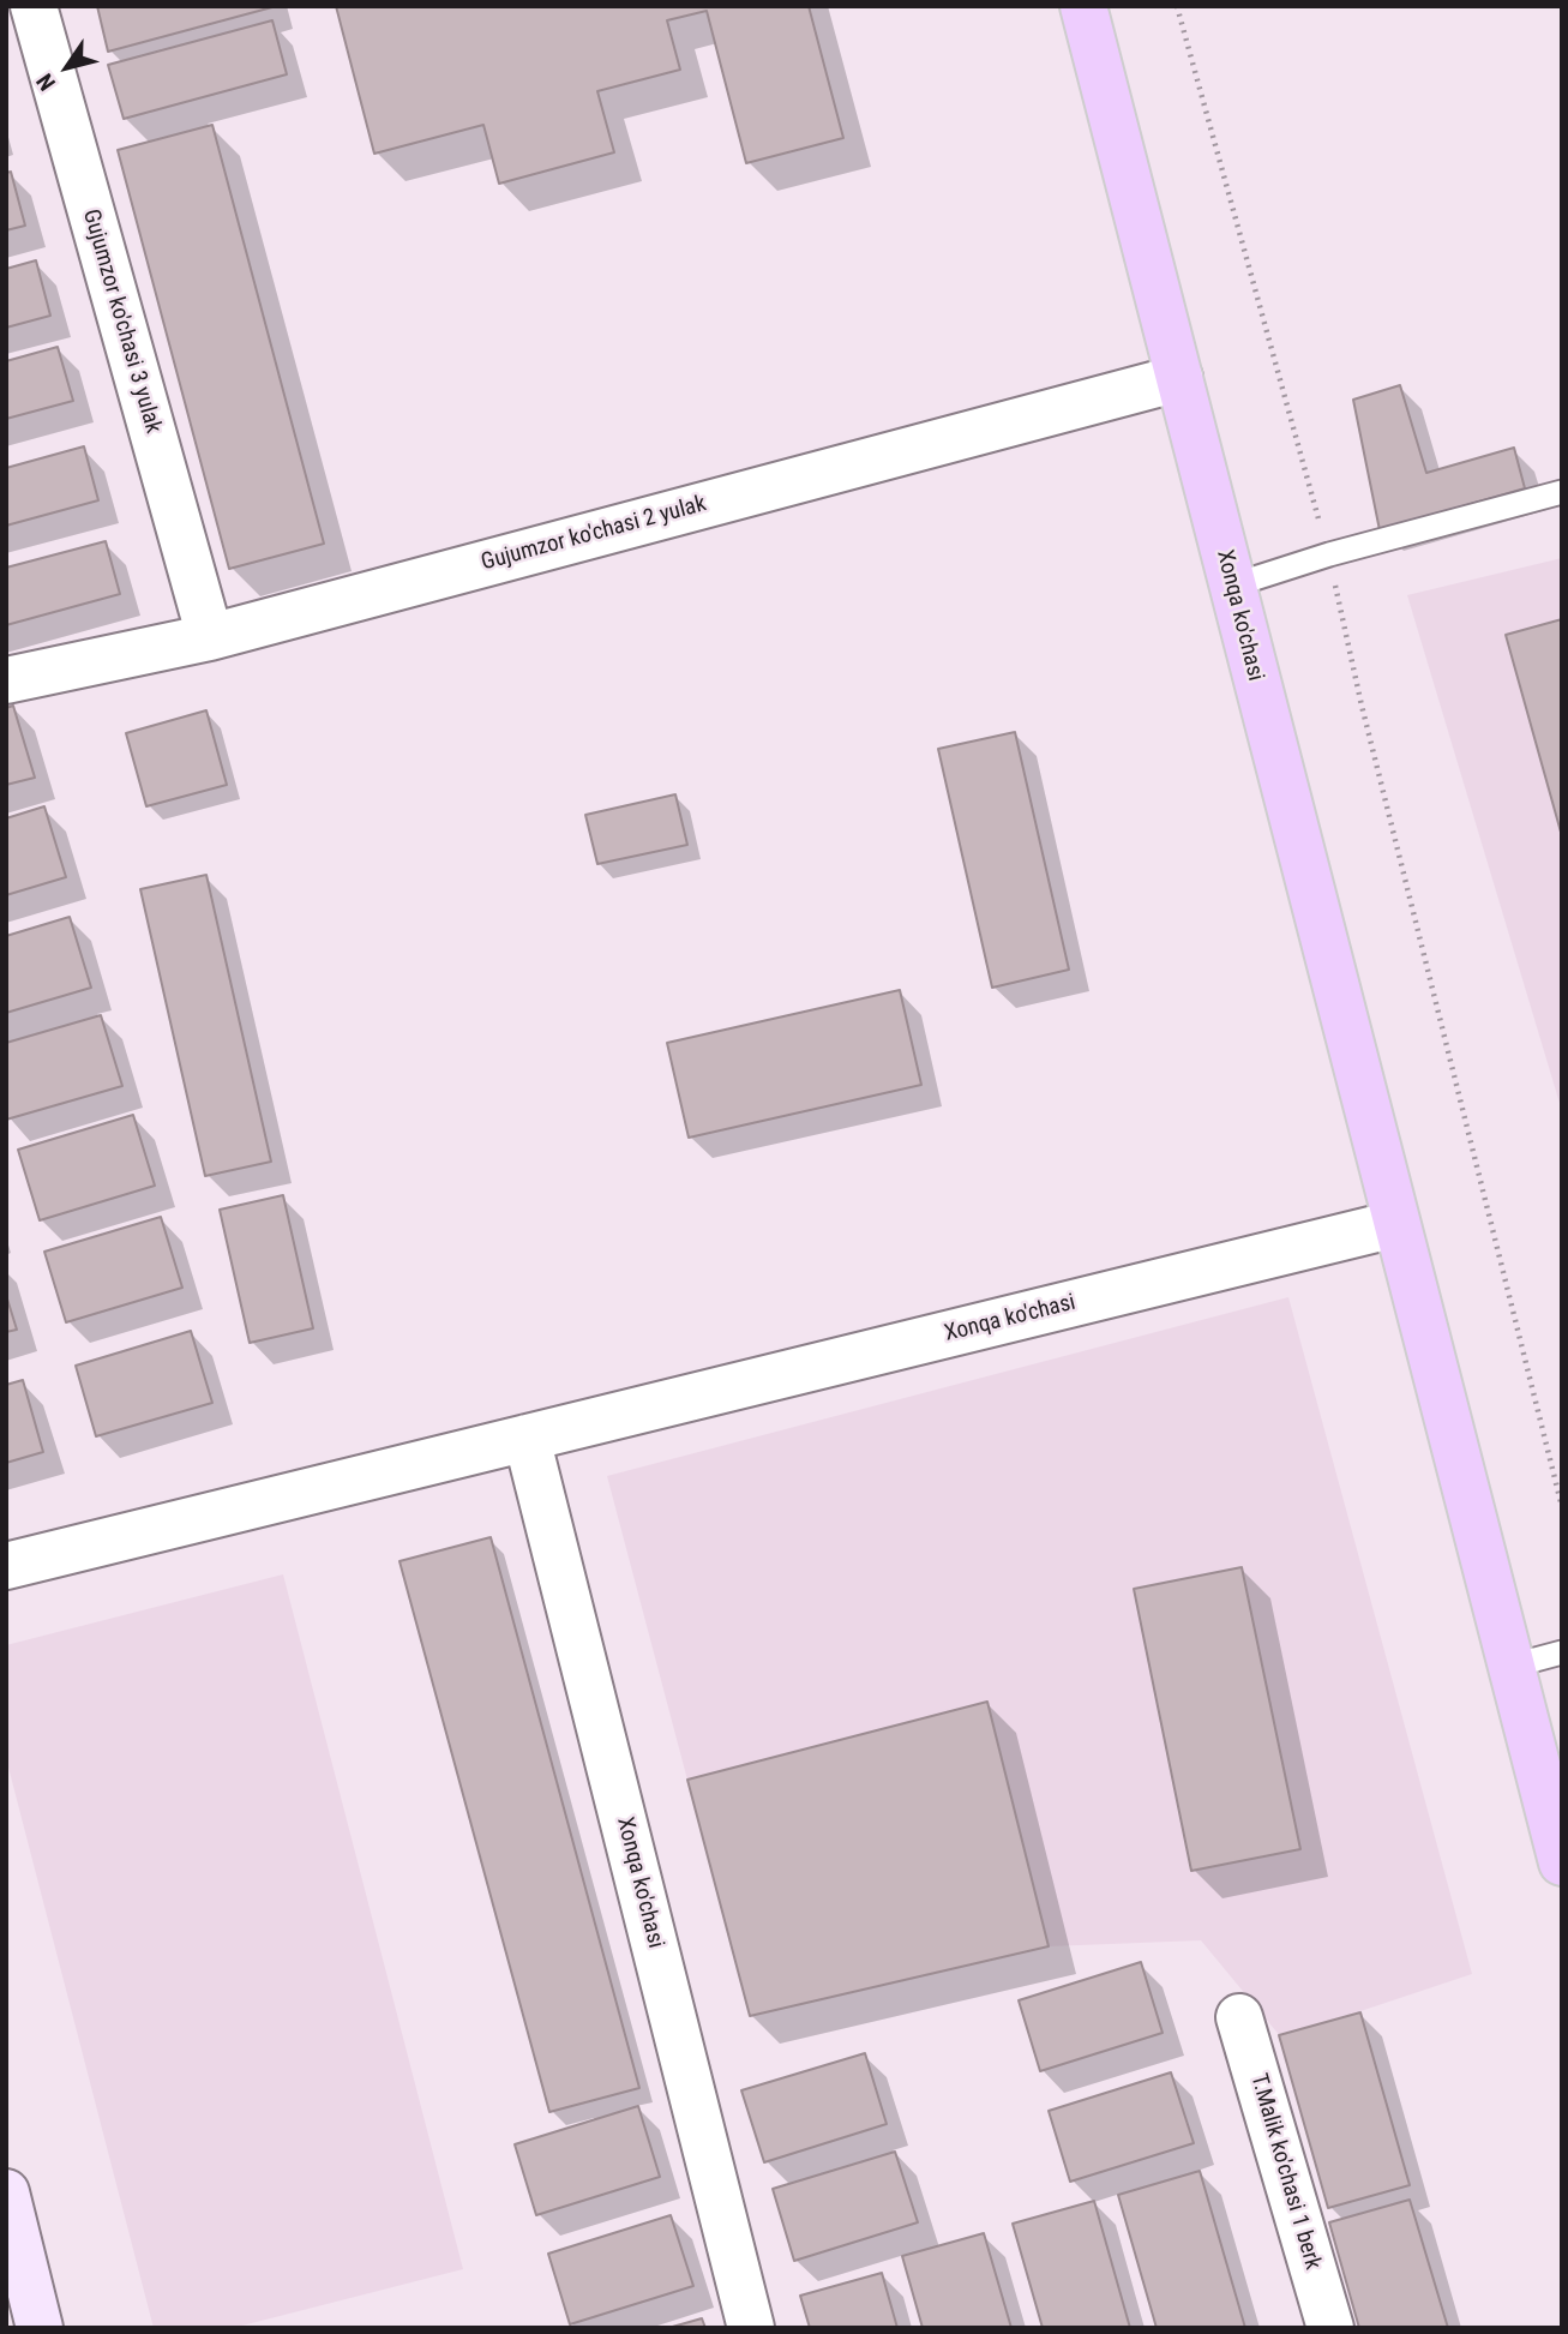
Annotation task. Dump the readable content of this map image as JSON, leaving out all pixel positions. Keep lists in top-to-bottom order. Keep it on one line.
{"streets":{"main road":["Xonqa ko'chasi"],"street":["Gujumzor ko'chasi 3 yulak","Gujumzor ko'chasi 2 yulak","T.Malik ko'chasi 1 berk"]},"crossings":[["Gujumzor ko'chasi 3 yulak","Gujumzor ko'chasi 2 yulak"],["Gujumzor ko'chasi 2 yulak","Xonqa ko'chasi"]],"north":"bottom left"}
